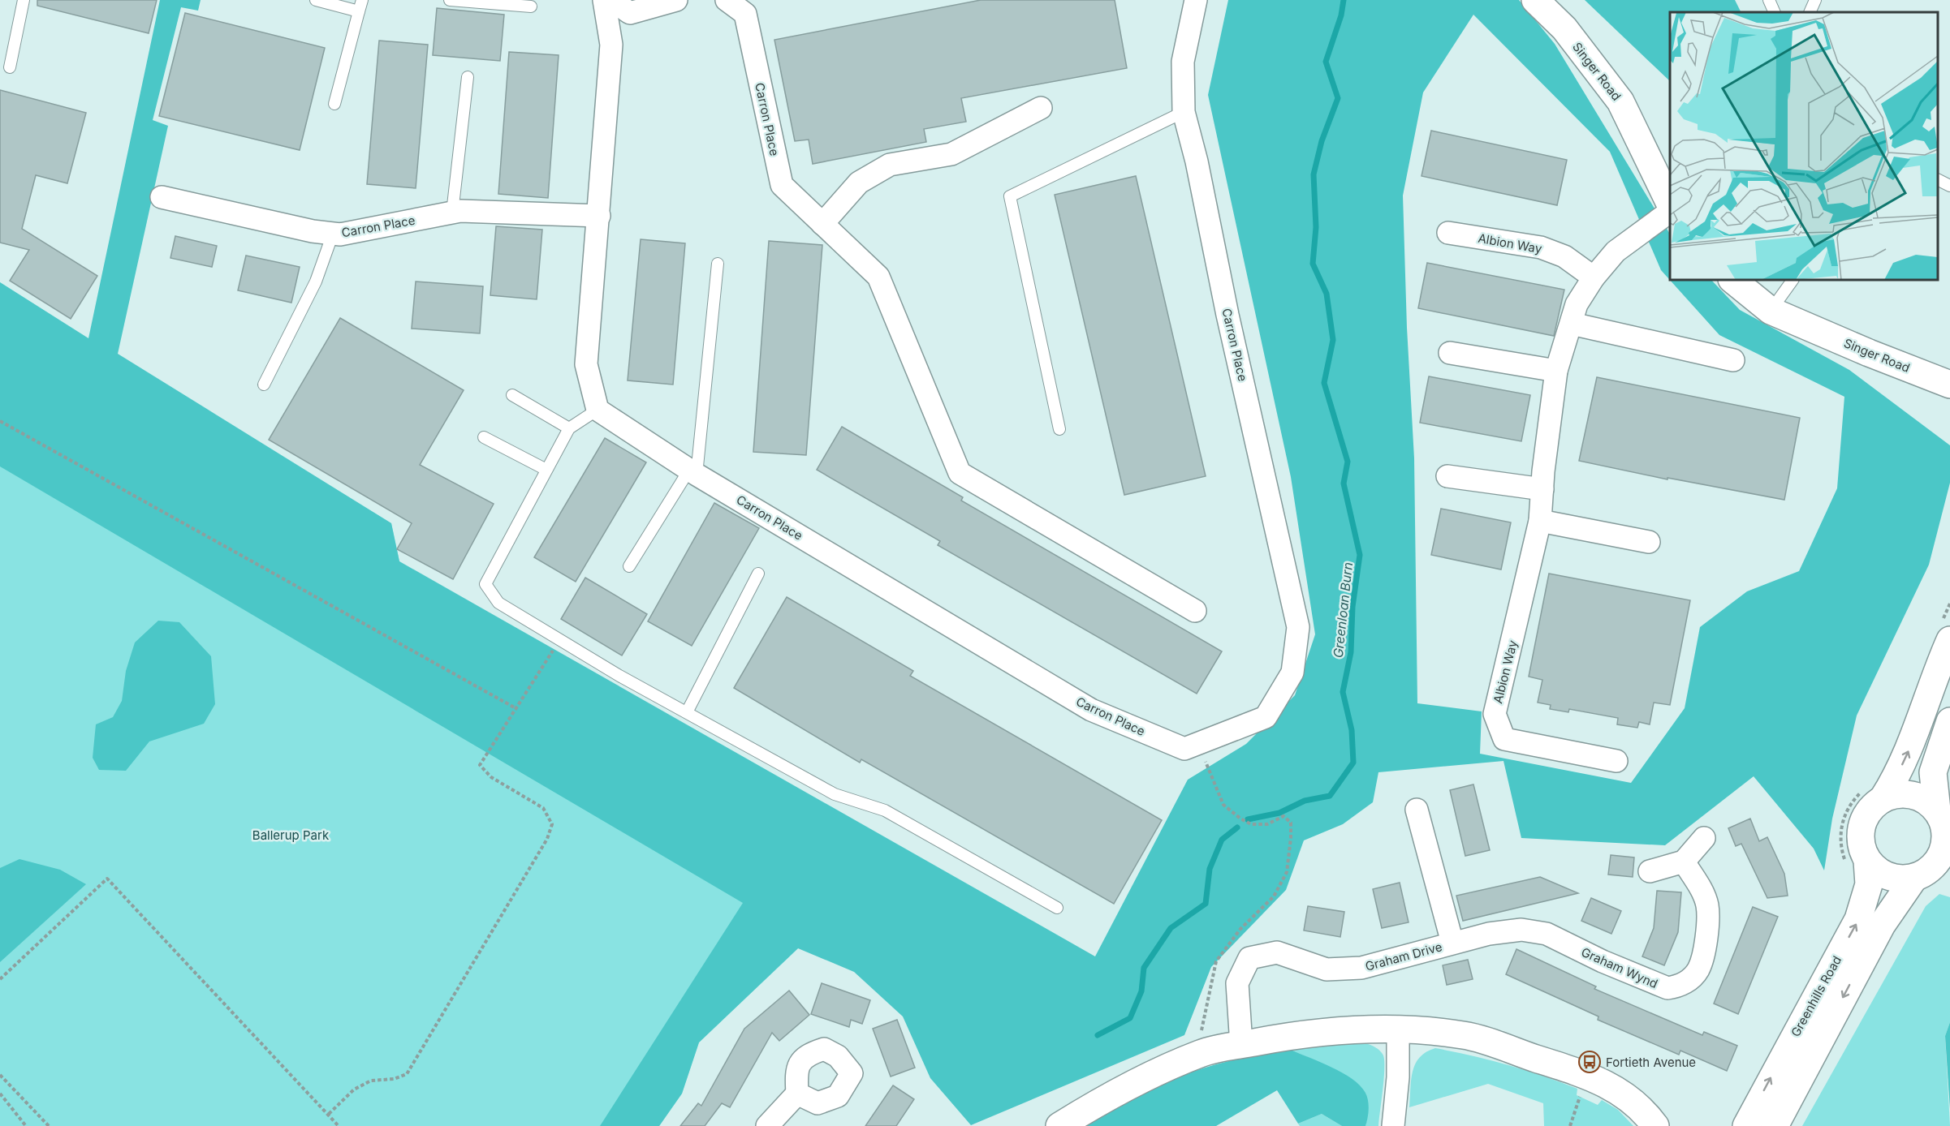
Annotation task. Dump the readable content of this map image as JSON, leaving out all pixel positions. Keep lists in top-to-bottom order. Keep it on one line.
{"streets":{"street":["Singer Road","Carron Place","Albion Way","Graham Drive","Graham Wynd","Greenhills Road"]},"crossings":[["Graham Drive","Graham Wynd"]],"water":["Greenloan Burn"],"parks":["Ballerup Park"],"places":{"bus stop":["Fortieth Avenue"]}}
